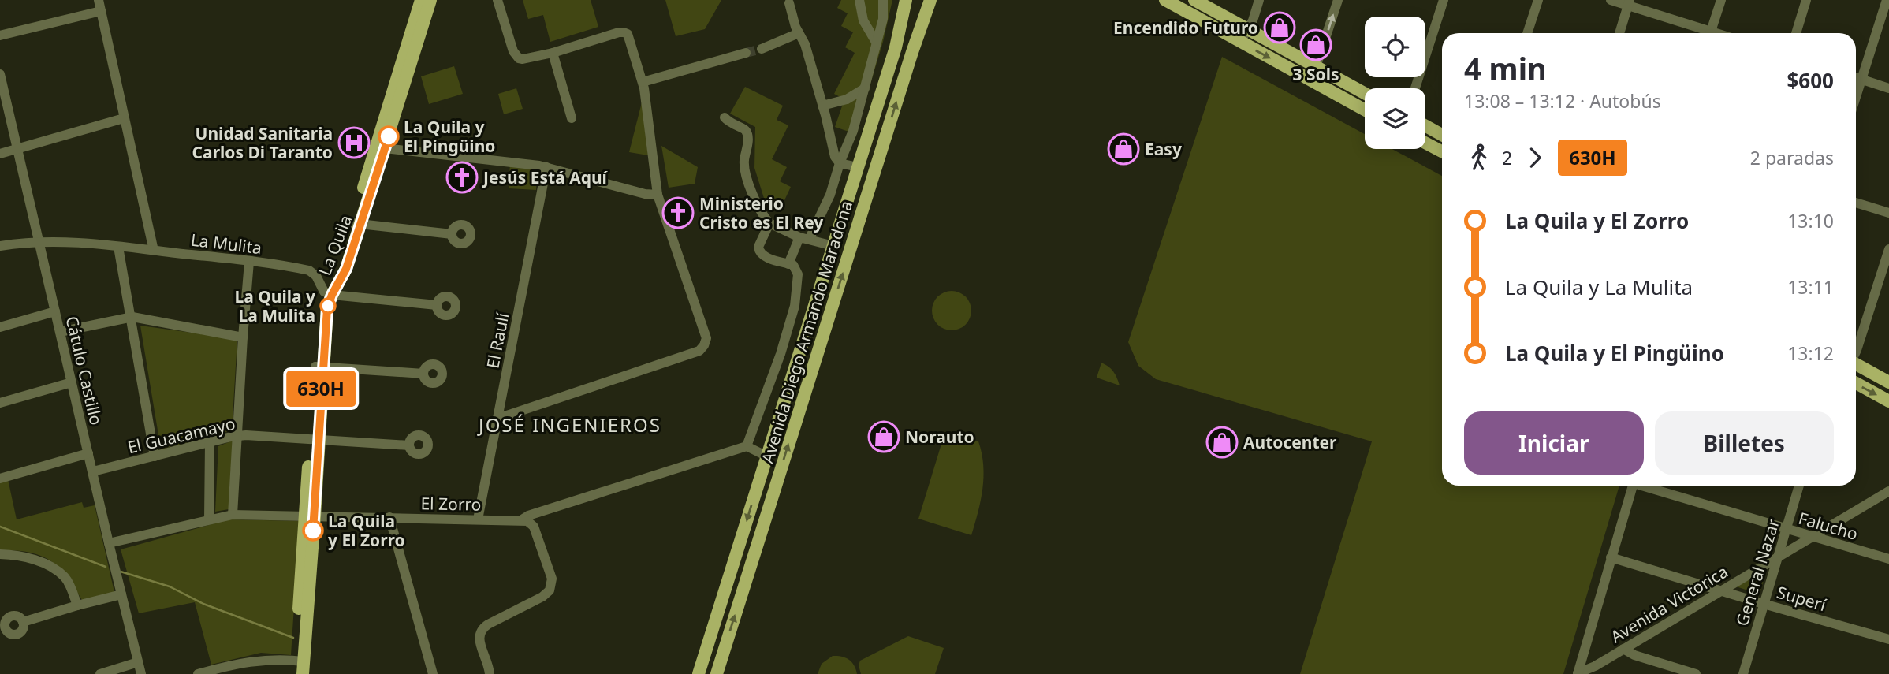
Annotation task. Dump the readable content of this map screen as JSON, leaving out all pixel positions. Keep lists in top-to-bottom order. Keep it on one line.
{"streets":{"main road":["La Quila","Avenida Diego Armando Maradona"],"street":["La Mulita","El Raulí","Cátulo Castillo","El Guacamayo","El Zorro","Falucho","General Nazar","Superí","Avenida Victorica"]},"crossings":[["La Mulita","La Quila"],["La Mulita","Cátulo Castillo"],["La Quila","El Guacamayo"],["La Quila","El Zorro"],["El Raulí","El Zorro"],["Cátulo Castillo","El Guacamayo"],["Cátulo Castillo","El Zorro"],["Falucho","General Nazar"],["Falucho","Avenida Victorica"],["General Nazar","Superí"],["General Nazar","Avenida Victorica"],["Superí","Avenida Victorica"]],"districts":["JOSÉ INGENIEROS"],"places":{"shop":["Encendido Futuro","3 Sols","Easy","Norauto","Autocenter"],"other":["La Quila y El Pingüino","La Quila y La Mulita","La Quila y El Zorro"],"hospital":["Unidad Sanitaria Carlos Di Taranto"],"church":["Jesús Está Aquí","Ministerio Cristo es El Rey"]},"lines":["bus line 630H"],"page":{"on_map":"630H","heading":["4 min","13:08 – 13:12 · Autobús","$600"],"legs":["2","630H","2 paradas"],"list":[{"name":"La Quila y El Zorro","value":"13:10"},{"name":"La Quila y La Mulita","value":"13:11"},{"name":"La Quila y El Pingüino","value":"13:12"}],"buttons":["Iniciar","Billetes"]}}
